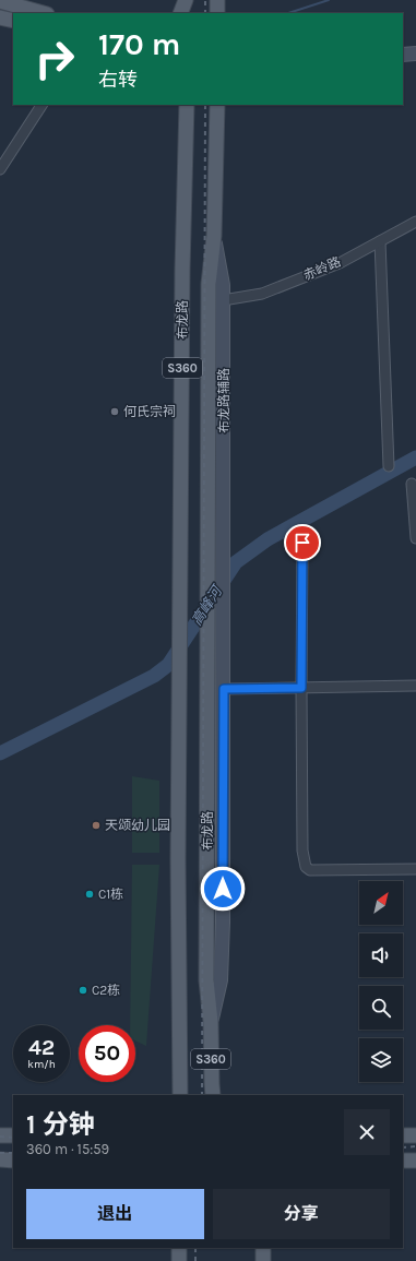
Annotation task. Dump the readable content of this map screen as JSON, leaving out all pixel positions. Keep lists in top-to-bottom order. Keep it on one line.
{"streets":{"main road":["布龙路","S360","布龙路辅路"],"street":["赤岭路"]},"crossings":[["赤岭路","布龙路辅路"],["布龙路","布龙路辅路"]],"water":["高峰河"],"places":["何氏宗祠","天颂幼儿园","C1栋","C2栋"],"north":"top right","page":{"turn":["170 m","右转"],"speed":"42 km/h","limit":"50","heading":["1 分钟","360 m · 15:59"],"buttons":["退出","分享"]}}
